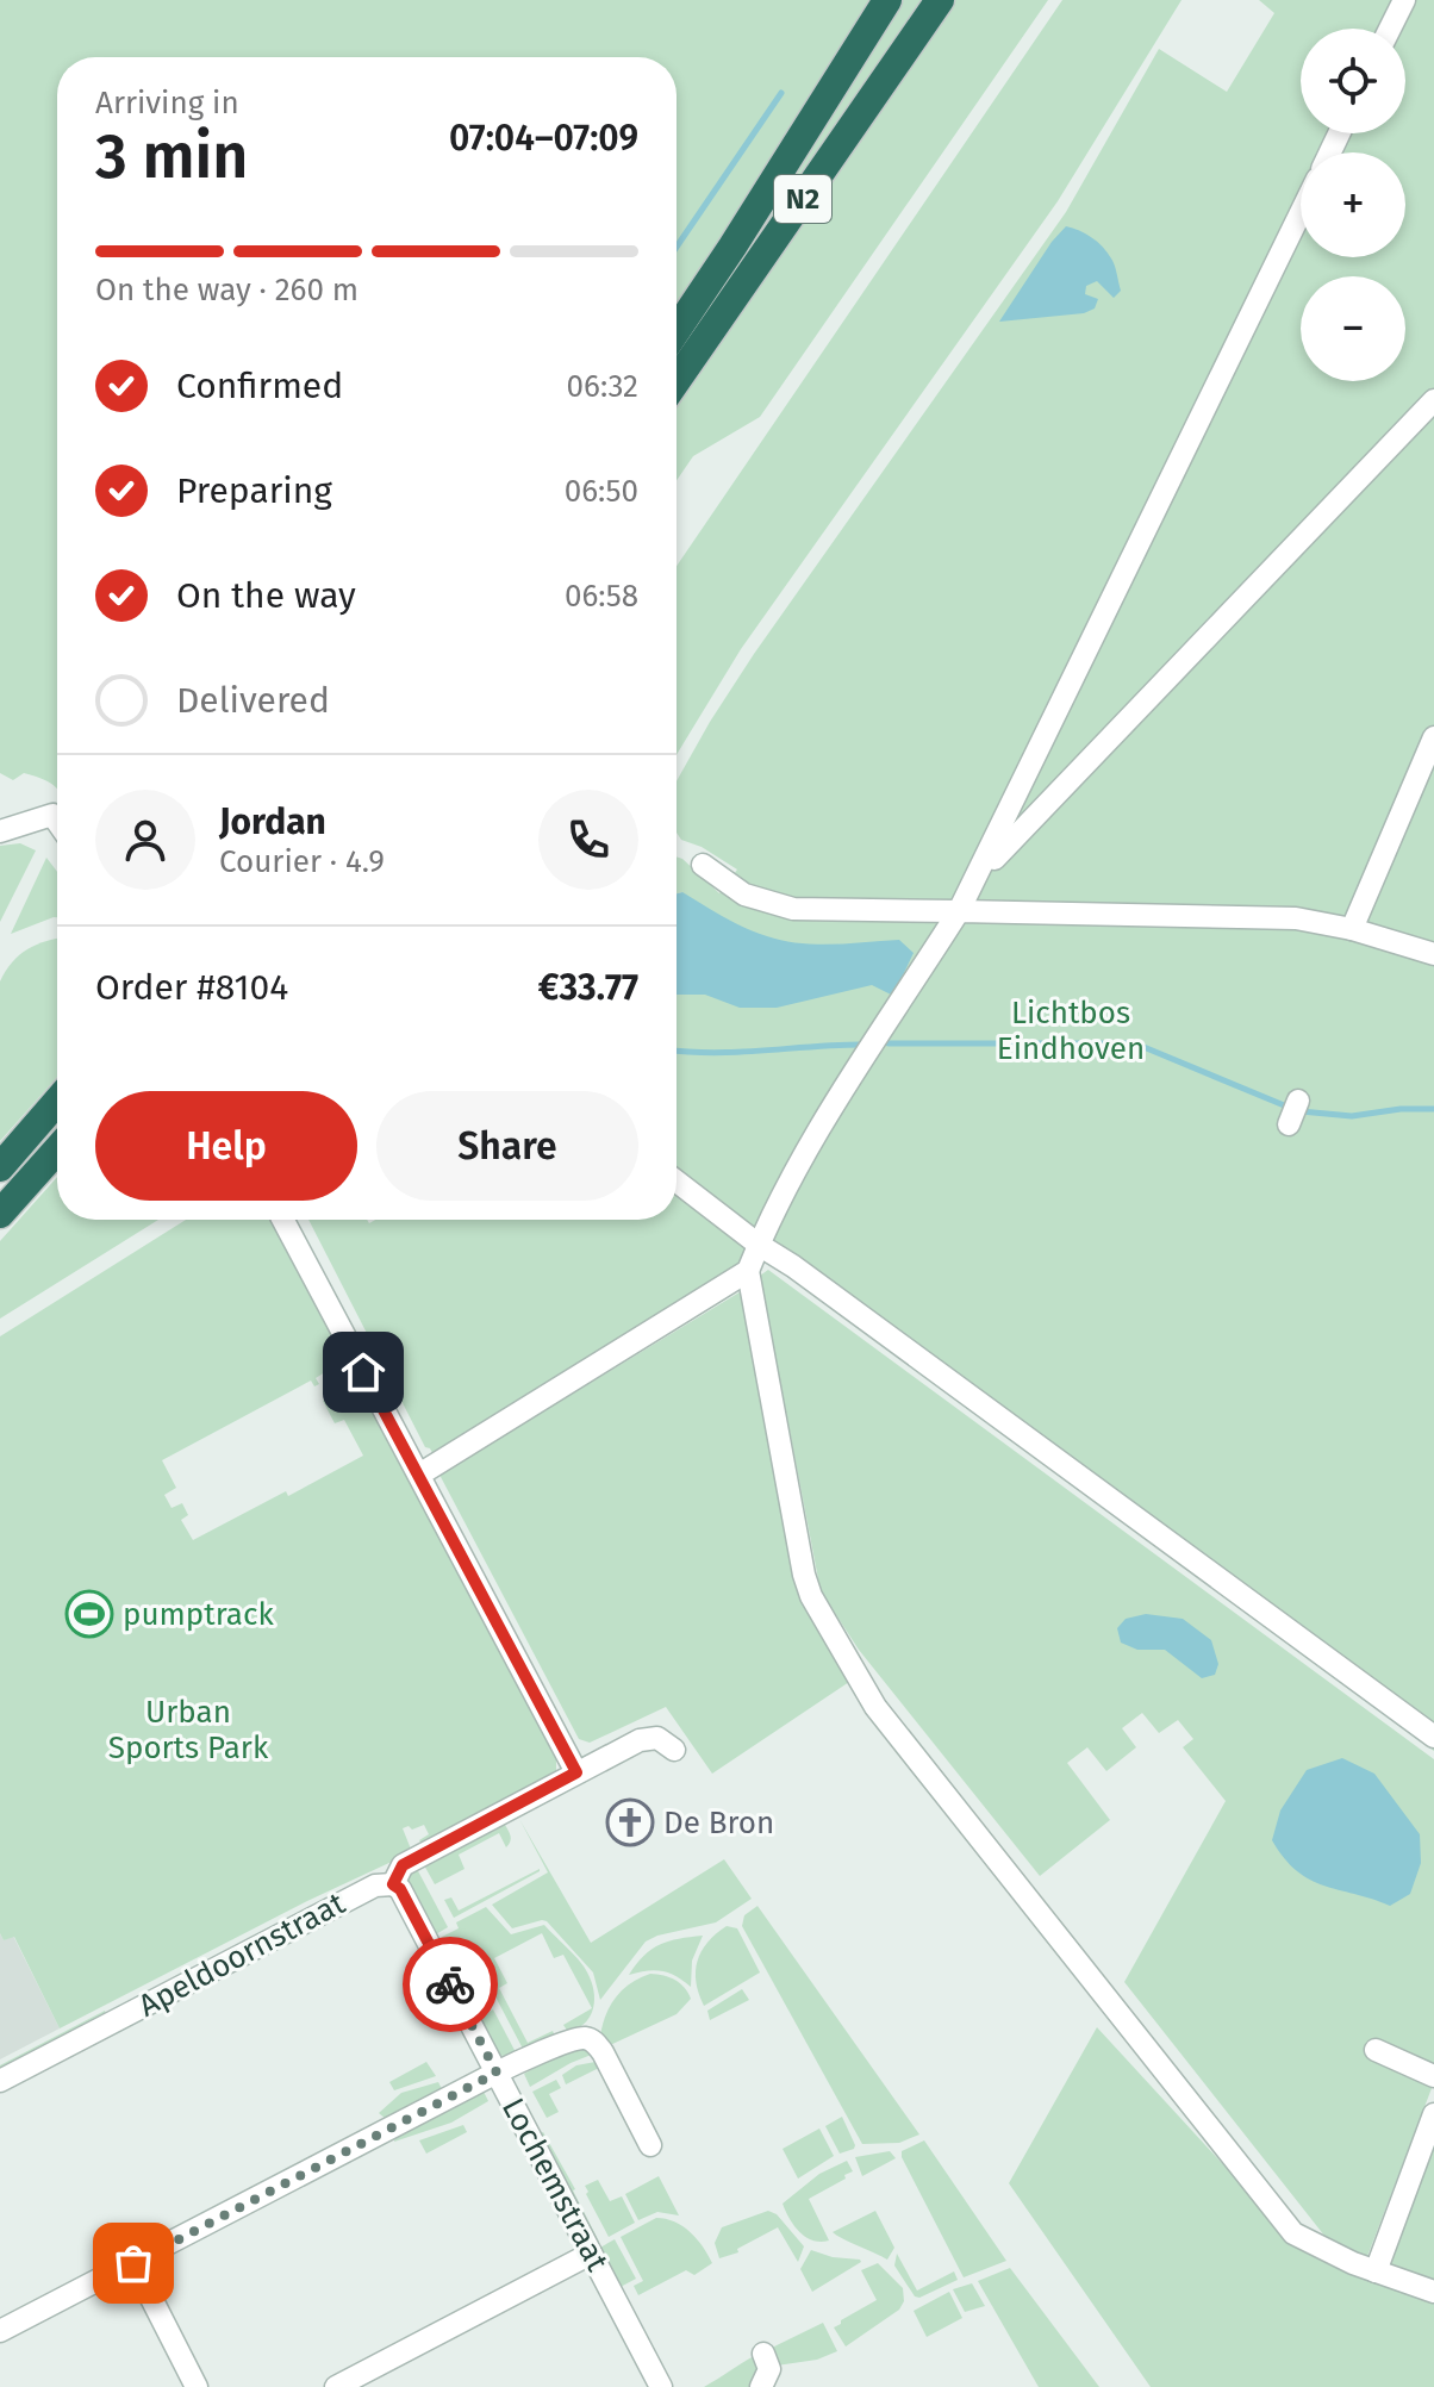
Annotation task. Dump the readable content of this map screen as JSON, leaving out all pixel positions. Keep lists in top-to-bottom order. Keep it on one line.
{"streets":{"highway":["N2"],"street":["Apeldoornstraat","Lochemstraat"]},"crossings":[["Apeldoornstraat","Lochemstraat"]],"parks":["Lichtbos Eindhoven","Urban Sports Park"],"places":{"sports":["pumptrack"],"church":["De Bron"]},"page":{"map_buttons":["+","−"],"heading":["3 min","Arriving in","07:04–07:09"],"panel":["Jordan","Courier · 4.9","Order #8104","€33.77"],"bar":"On the way · 260 m","list":[["Confirmed","06:32"],["Preparing","06:50"],["On the way","06:58"],"Delivered"],"buttons":["Help","Share"]}}
